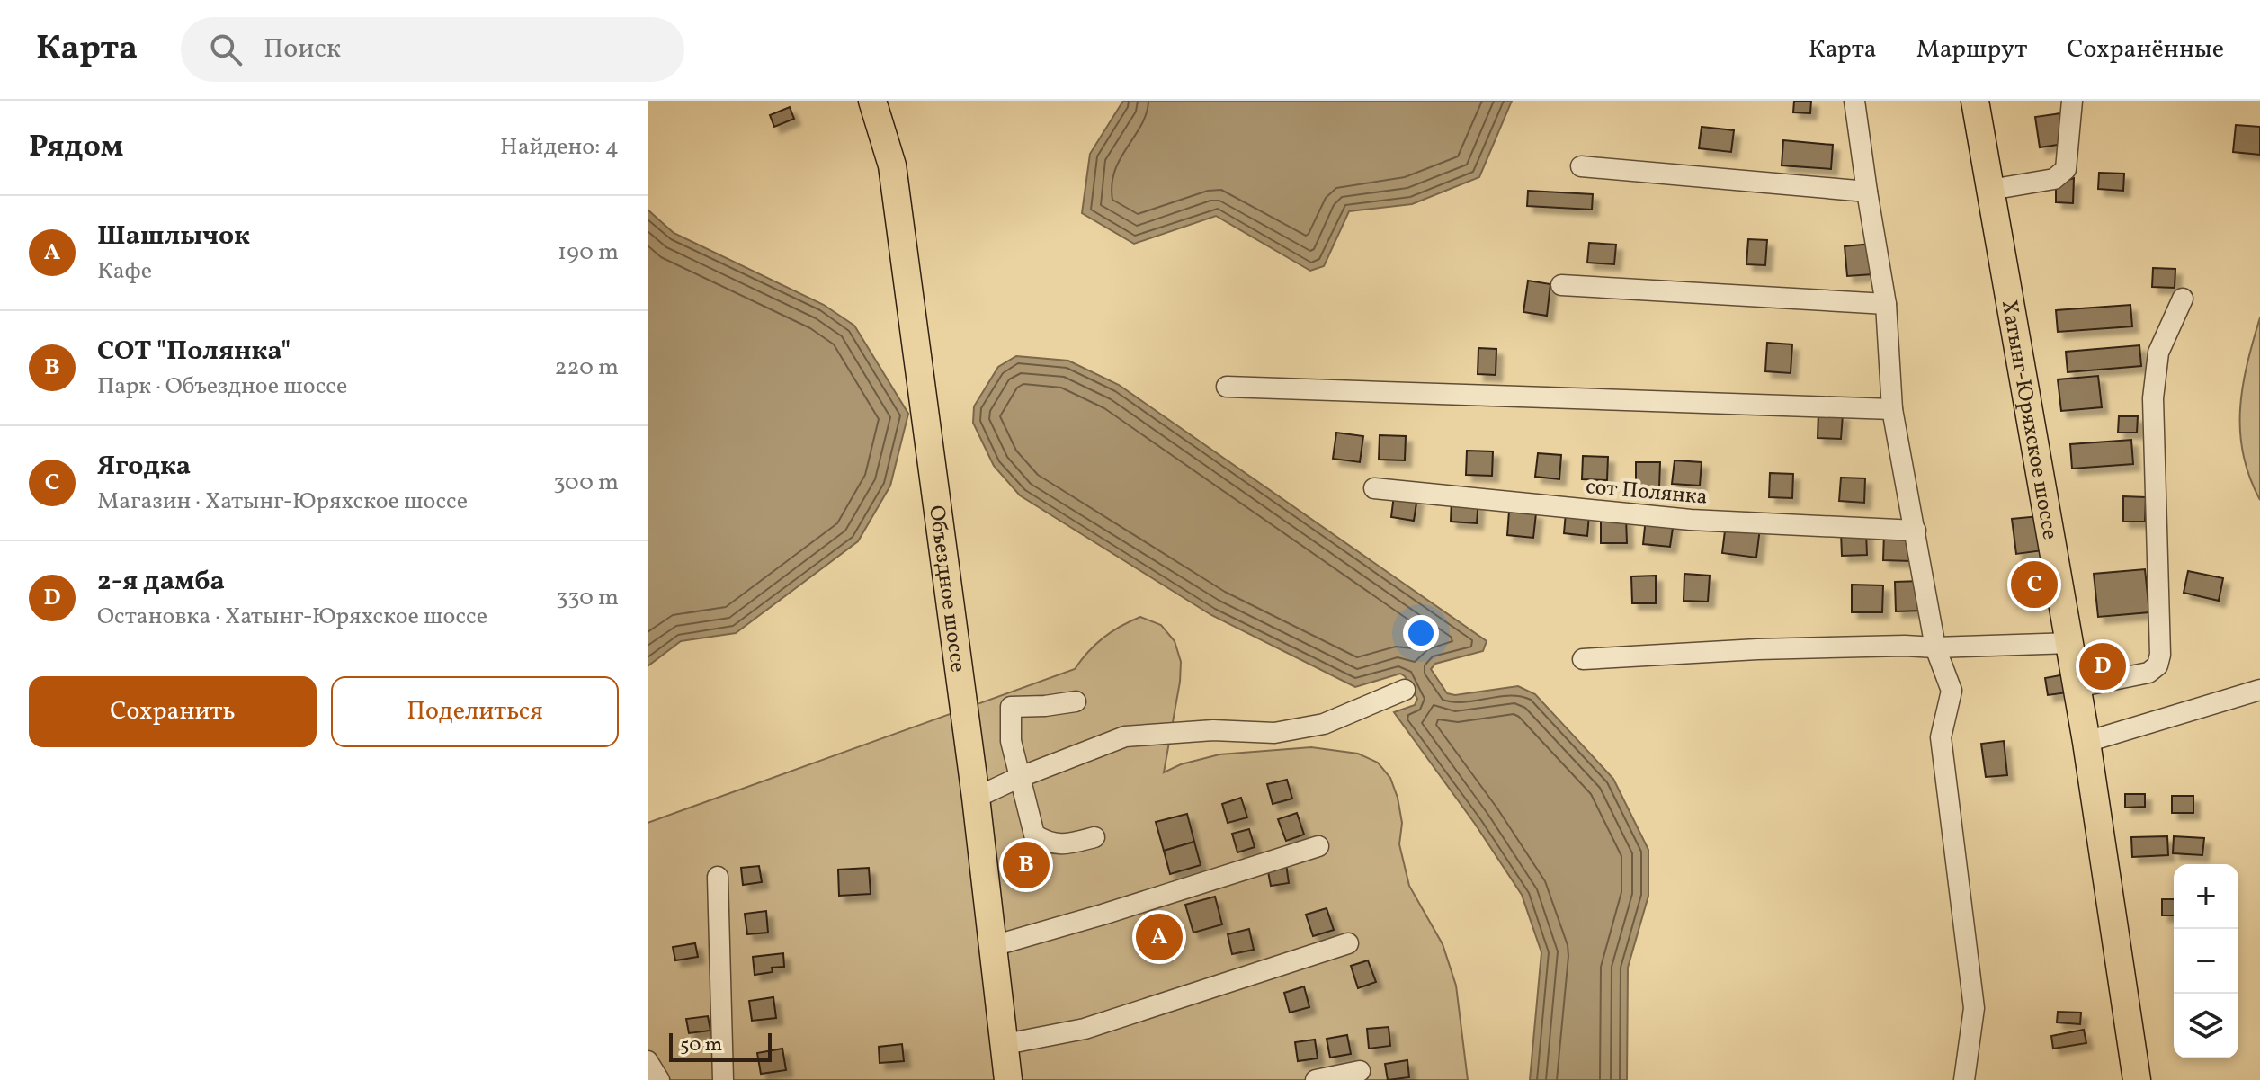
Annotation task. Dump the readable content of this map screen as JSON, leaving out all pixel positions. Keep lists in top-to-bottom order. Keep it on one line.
{"streets":{"main road":["Хатынг-Юряхское шоссе","Объездное шоссе"],"street":["сот Полянка"]},"scale_bar":"50 m","page":{"header":"Карта","search":"Поиск","nav":["Карта","Маршрут","Сохранённые"],"heading":["Рядом","Найдено: 4"],"list":[{"mark":"A","name":"Шашлычок","note":"Кафе","value":"190 m"},{"mark":"B","name":"СОТ \"Полянка\"","note":"Парк · Объездное шоссе","value":"220 m"},{"mark":"C","name":"Ягодка","note":"Магазин · Хатынг-Юряхское шоссе","value":"300 m"},{"mark":"D","name":"2-я дамба","note":"Остановка · Хатынг-Юряхское шоссе","value":"330 m"}],"pins":["C","D","B","A"],"buttons":["Сохранить","Поделиться"],"map_buttons":["+","−"],"scale":"50 m"}}
